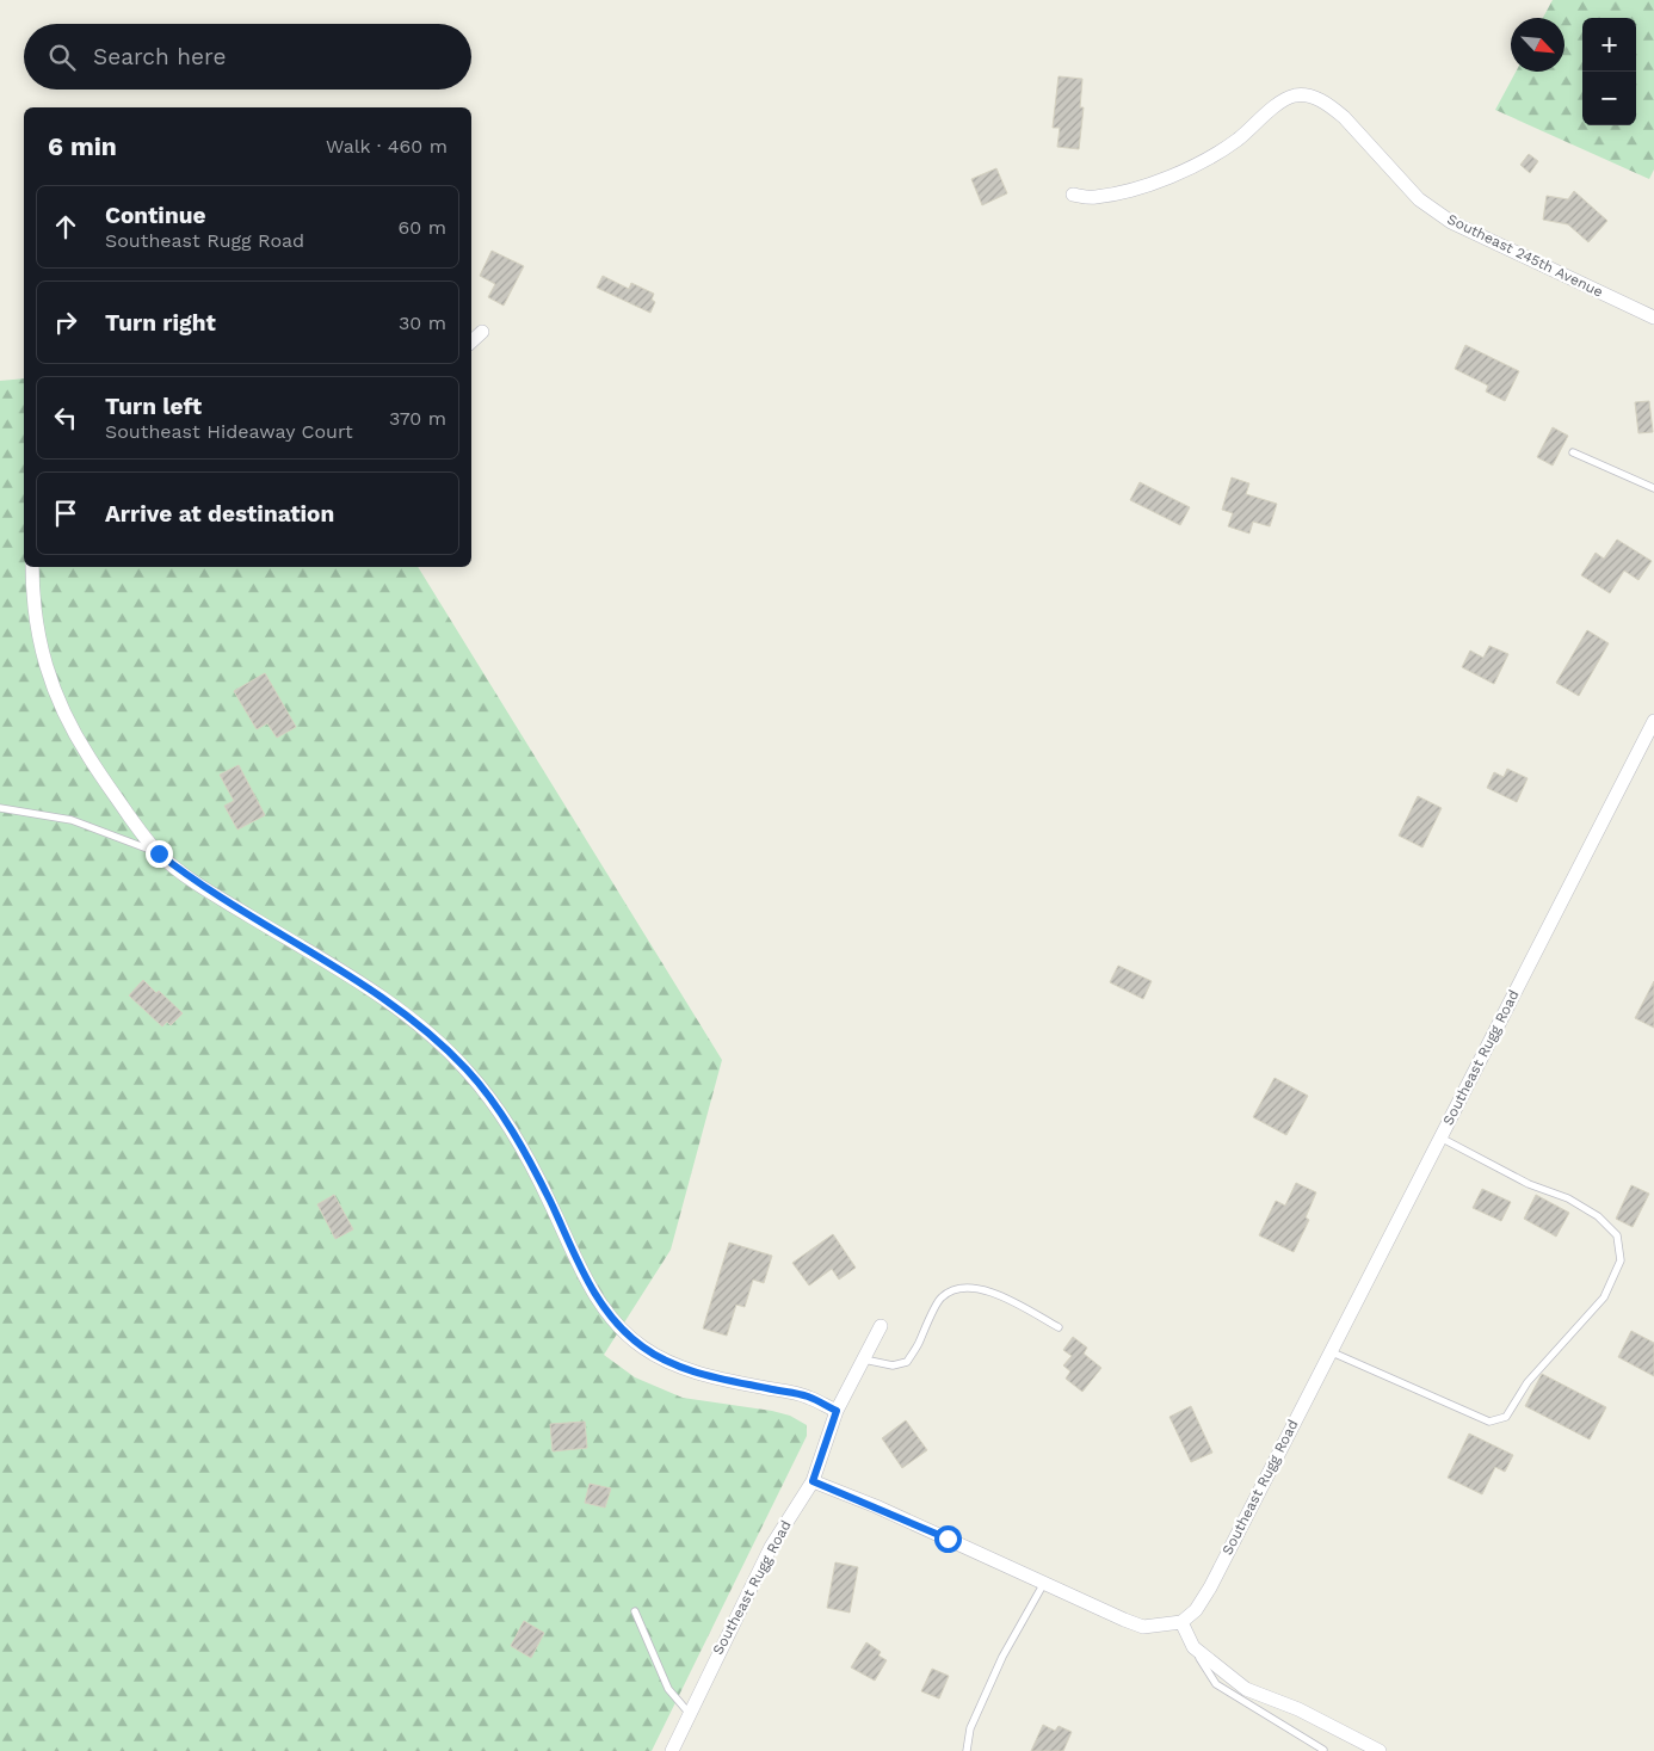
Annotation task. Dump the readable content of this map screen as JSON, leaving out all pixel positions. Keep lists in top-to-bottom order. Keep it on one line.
{"streets":{"street":["Southeast 245th Avenue","Southeast Rugg Road"]},"north":"bottom right","page":{"map_buttons":["+","−"],"search":"Search here","heading":["6 min","Walk · 460 m"],"list":[["Continue","Southeast Rugg Road","60 m"],["Turn right","30 m"],["Turn left","Southeast Hideaway Court","370 m"],"Arrive at destination"]}}
